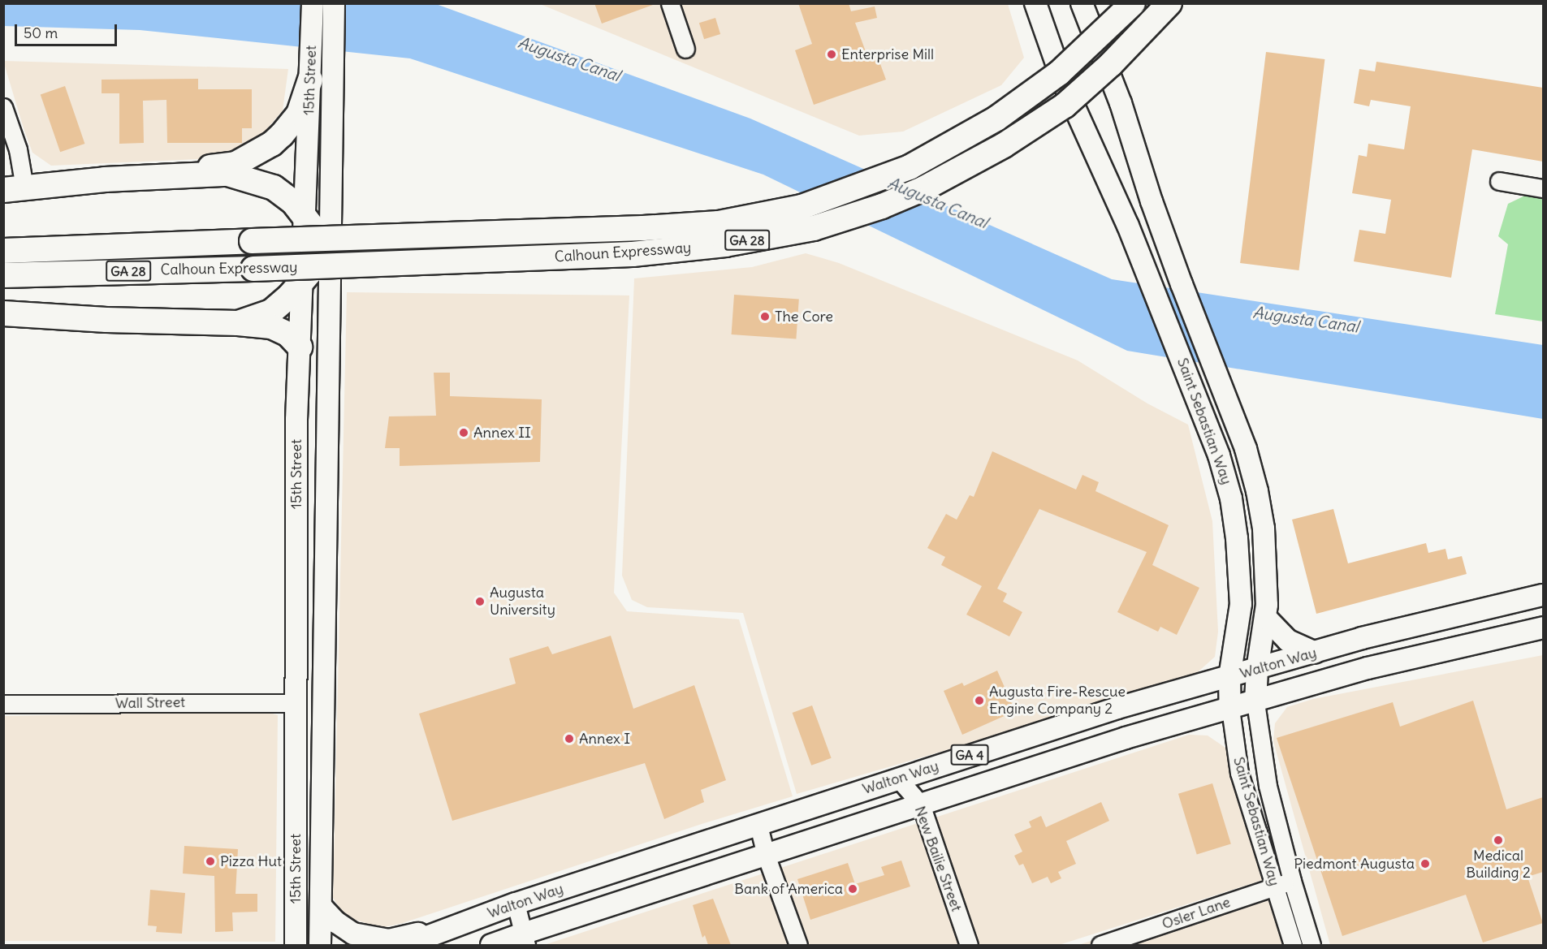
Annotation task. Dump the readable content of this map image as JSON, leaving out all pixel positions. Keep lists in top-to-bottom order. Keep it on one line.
{"streets":{"highway":["GA 28","Calhoun Expressway"],"main road":["15th Street","Saint Sebastian Way","Walton Way","GA 4"],"street":["Wall Street","New Bailie Street","Osler Lane"]},"crossings":[["15th Street","Wall Street"],["Saint Sebastian Way","Walton Way"],["Saint Sebastian Way","Osler Lane"],["Walton Way","New Bailie Street"]],"water":["Augusta Canal"],"places":["Enterprise Mill","The Core","Annex II","Augusta University","Augusta Fire-Rescue Engine Company 2","Annex I","Medical Building 2","Pizza Hut","Piedmont Augusta","Bank of America"],"scale_bar":"50 m"}
